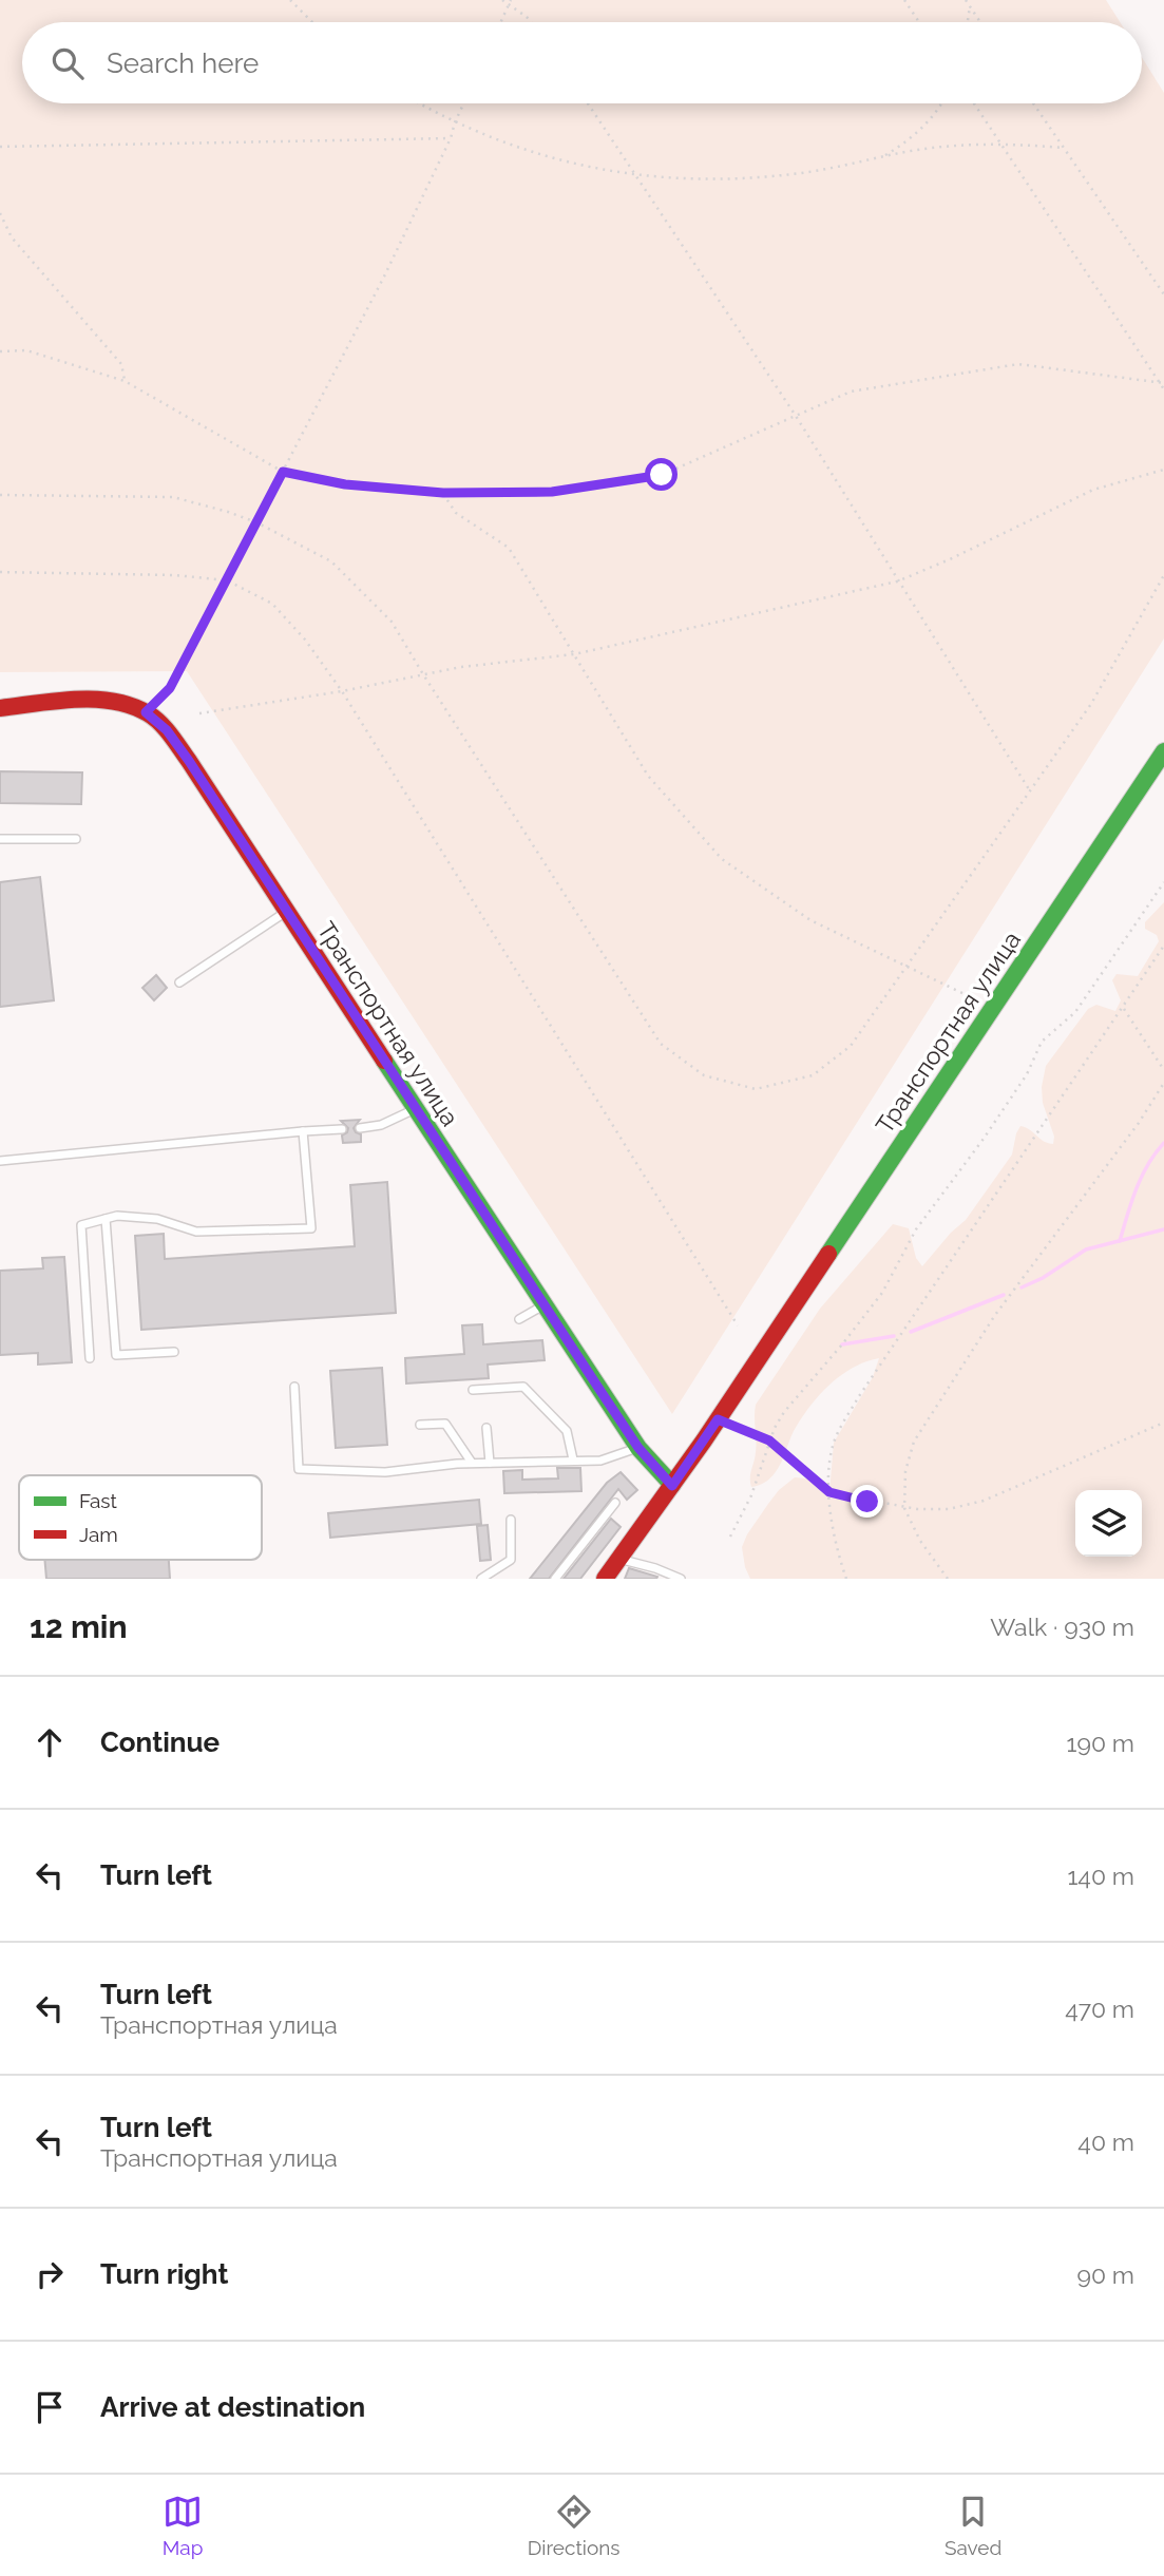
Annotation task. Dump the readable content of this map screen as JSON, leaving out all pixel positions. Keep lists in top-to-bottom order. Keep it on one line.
{"streets":{"street":["Транспортная улица"]},"legend":["Fast","Jam"],"page":{"search":"Search here","heading":["12 min","Walk · 930 m"],"list":[["Continue","190 m"],["Turn left","140 m"],["Turn left","Транспортная улица","470 m"],["Turn left","Транспортная улица","40 m"],["Turn right","90 m"],"Arrive at destination"],"nav":["Map","Directions","Saved"]}}
